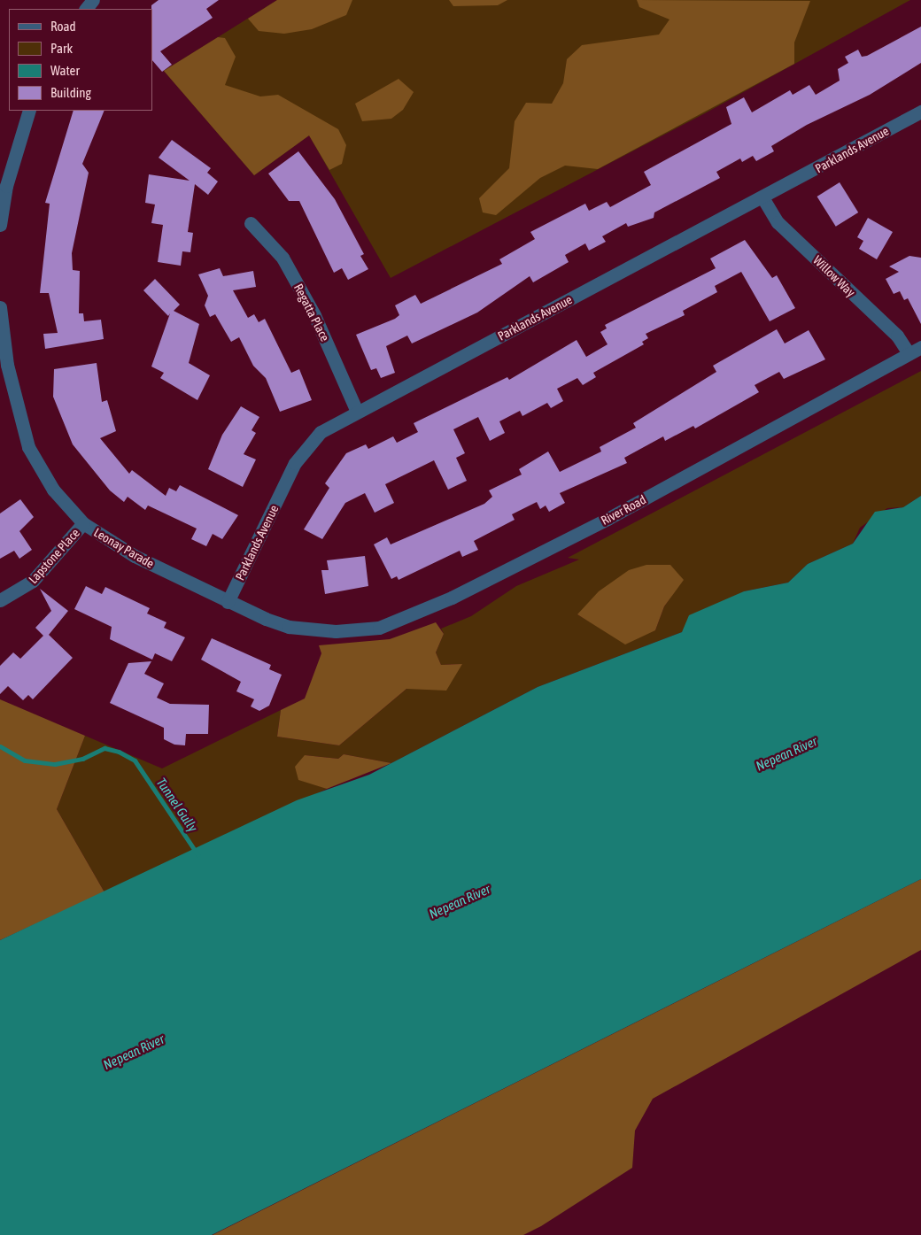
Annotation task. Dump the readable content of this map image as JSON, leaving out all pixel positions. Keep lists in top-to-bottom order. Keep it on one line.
{"streets":{"street":["Parklands Avenue","Willow Way","Regatta Place","River Road","Leonay Parade","Lapstone Place"]},"crossings":[["Parklands Avenue","Willow Way"],["Parklands Avenue","Regatta Place"],["Parklands Avenue","Leonay Parade"],["Willow Way","River Road"],["River Road","Leonay Parade"],["Leonay Parade","Lapstone Place"]],"water":["Nepean River","Tunnel Gully"],"legend":["Road","Park","Water","Building"]}
